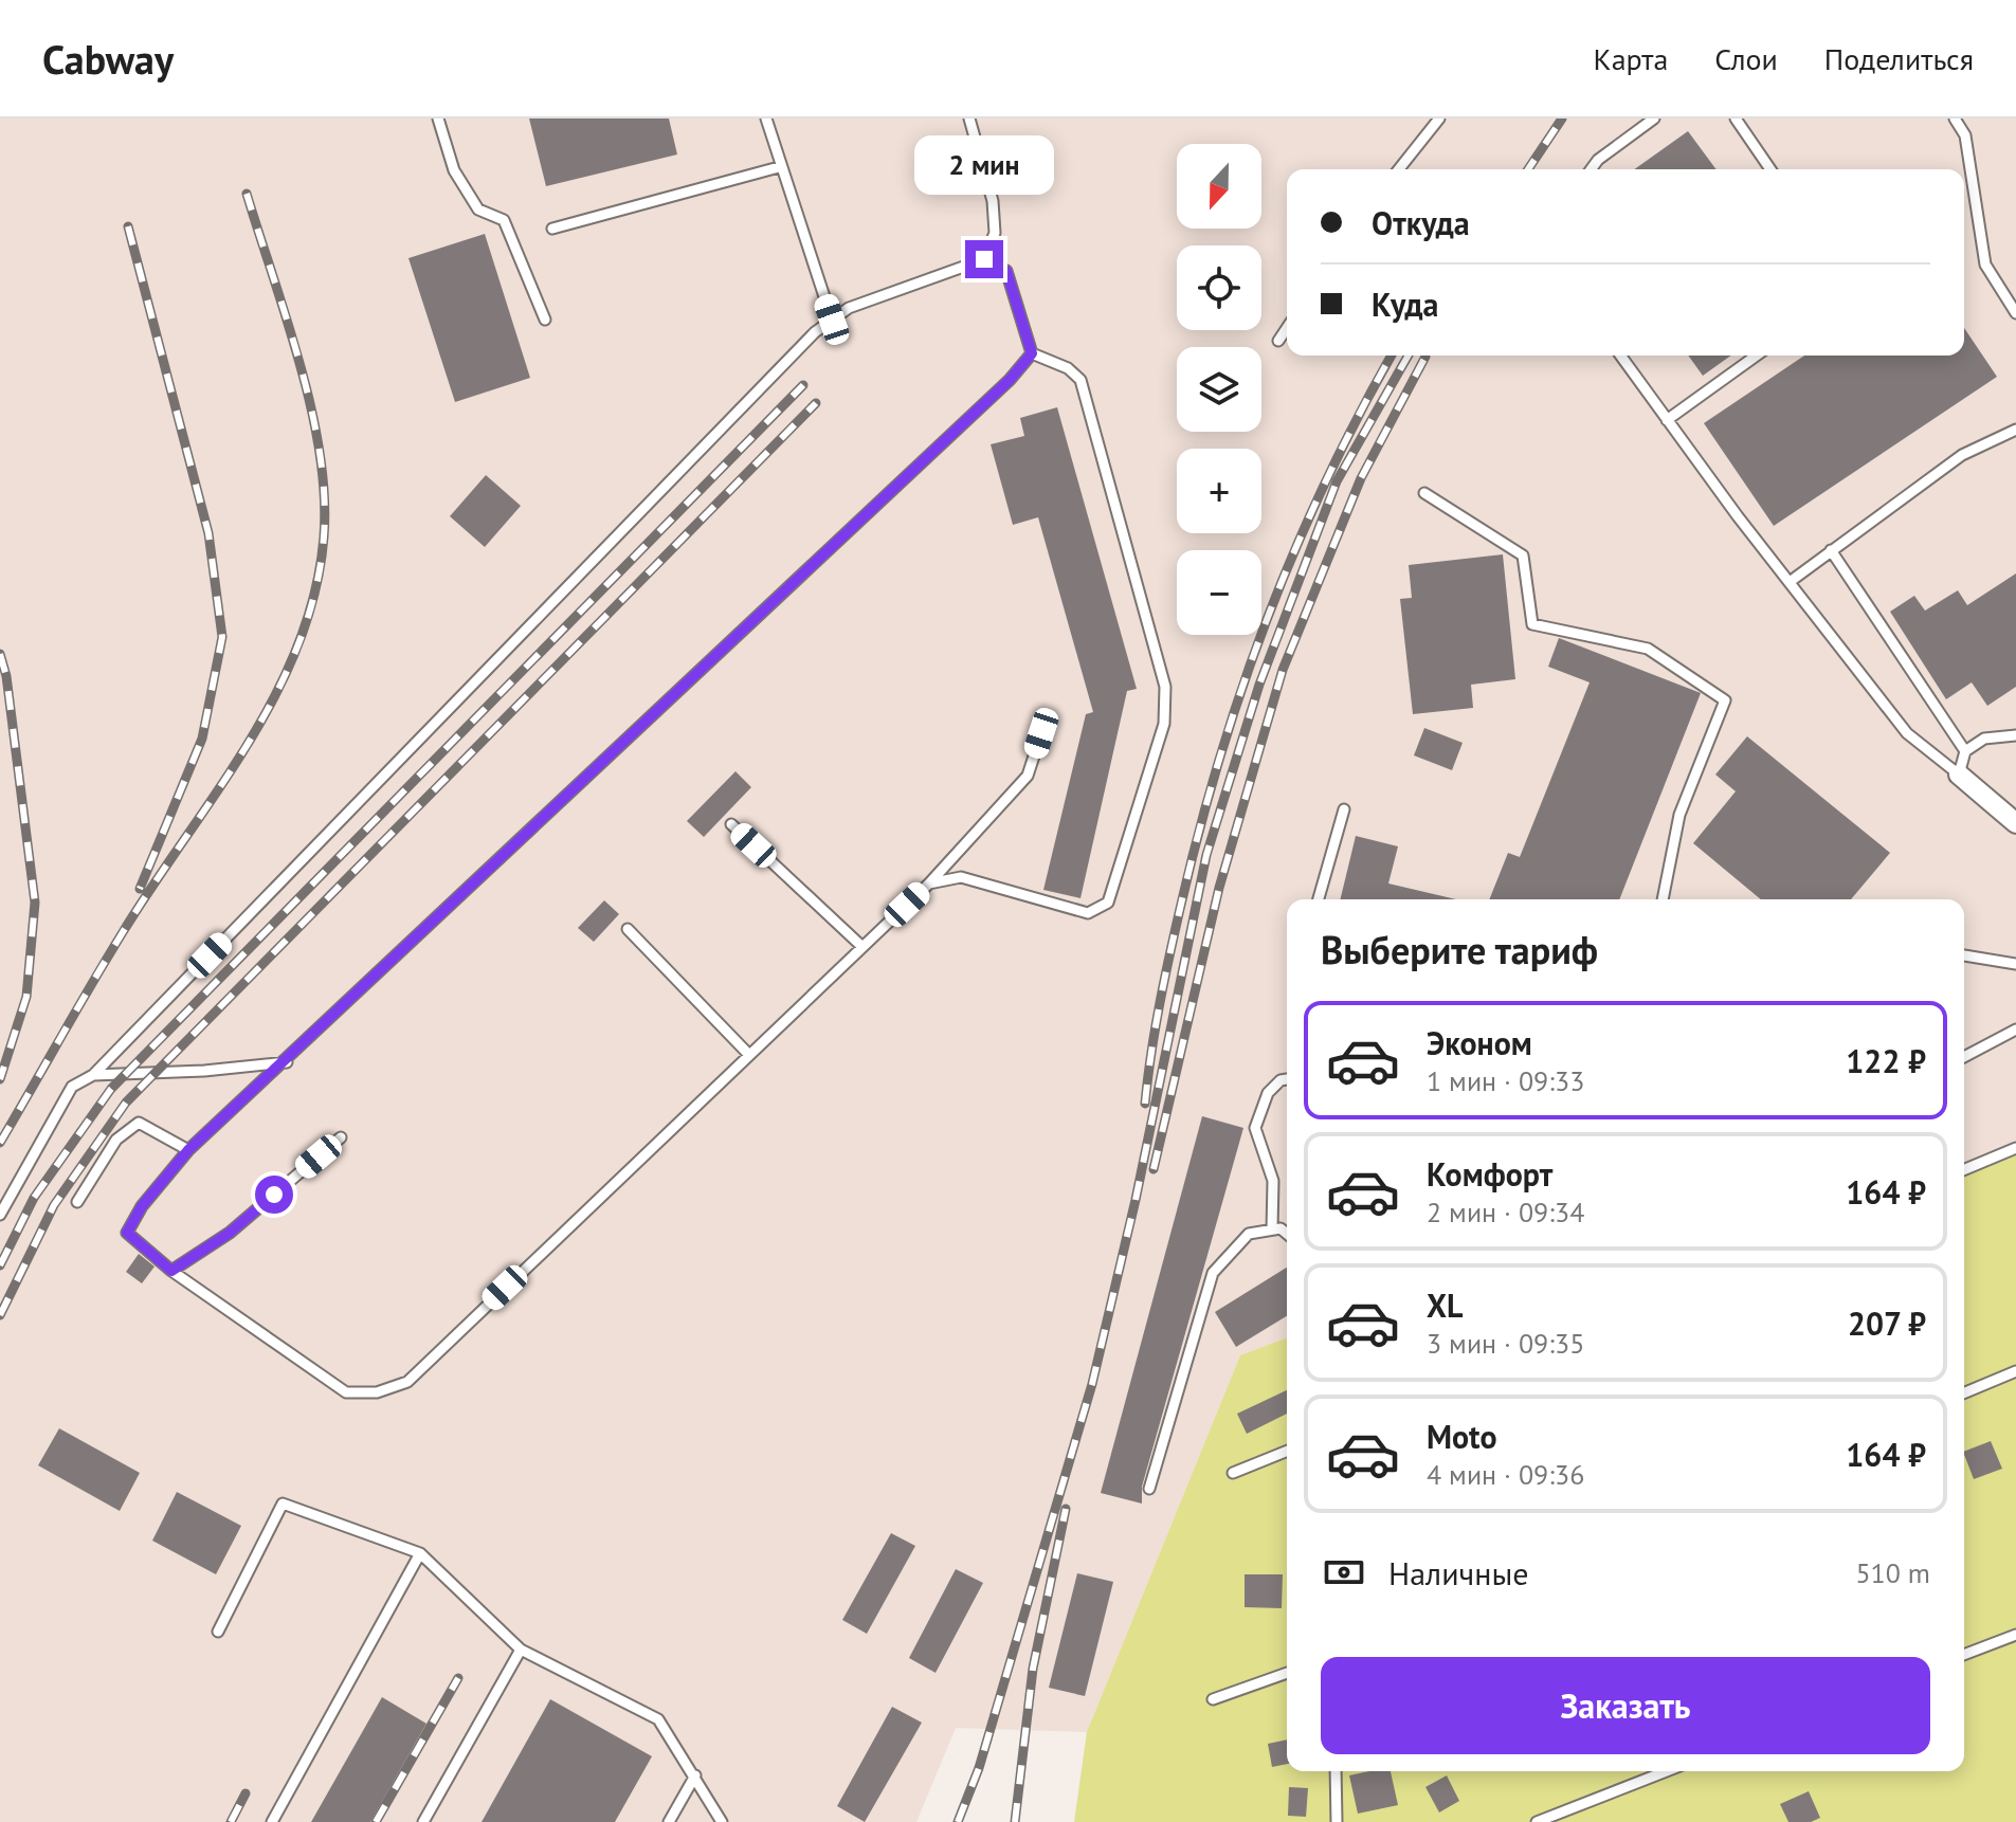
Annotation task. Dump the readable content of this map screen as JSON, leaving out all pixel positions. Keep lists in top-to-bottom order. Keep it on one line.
{"north":"bottom","page":{"header":"Cabway","nav":["Карта","Слои","Поделиться"],"bubble":"2 мин","map_buttons":["+","−"],"banner":["Откуда","Куда"],"heading":"Выберите тариф","list":[{"name":"Эконом","note":"1 мин · 09:33","value":"122 ₽"},{"name":"Комфорт","note":"2 мин · 09:34","value":"164 ₽"},{"name":"XL","note":"3 мин · 09:35","value":"207 ₽"},{"name":"Moto","note":"4 мин · 09:36","value":"164 ₽"}],"pay":["Наличные","510 m"],"buttons":"Заказать"}}
